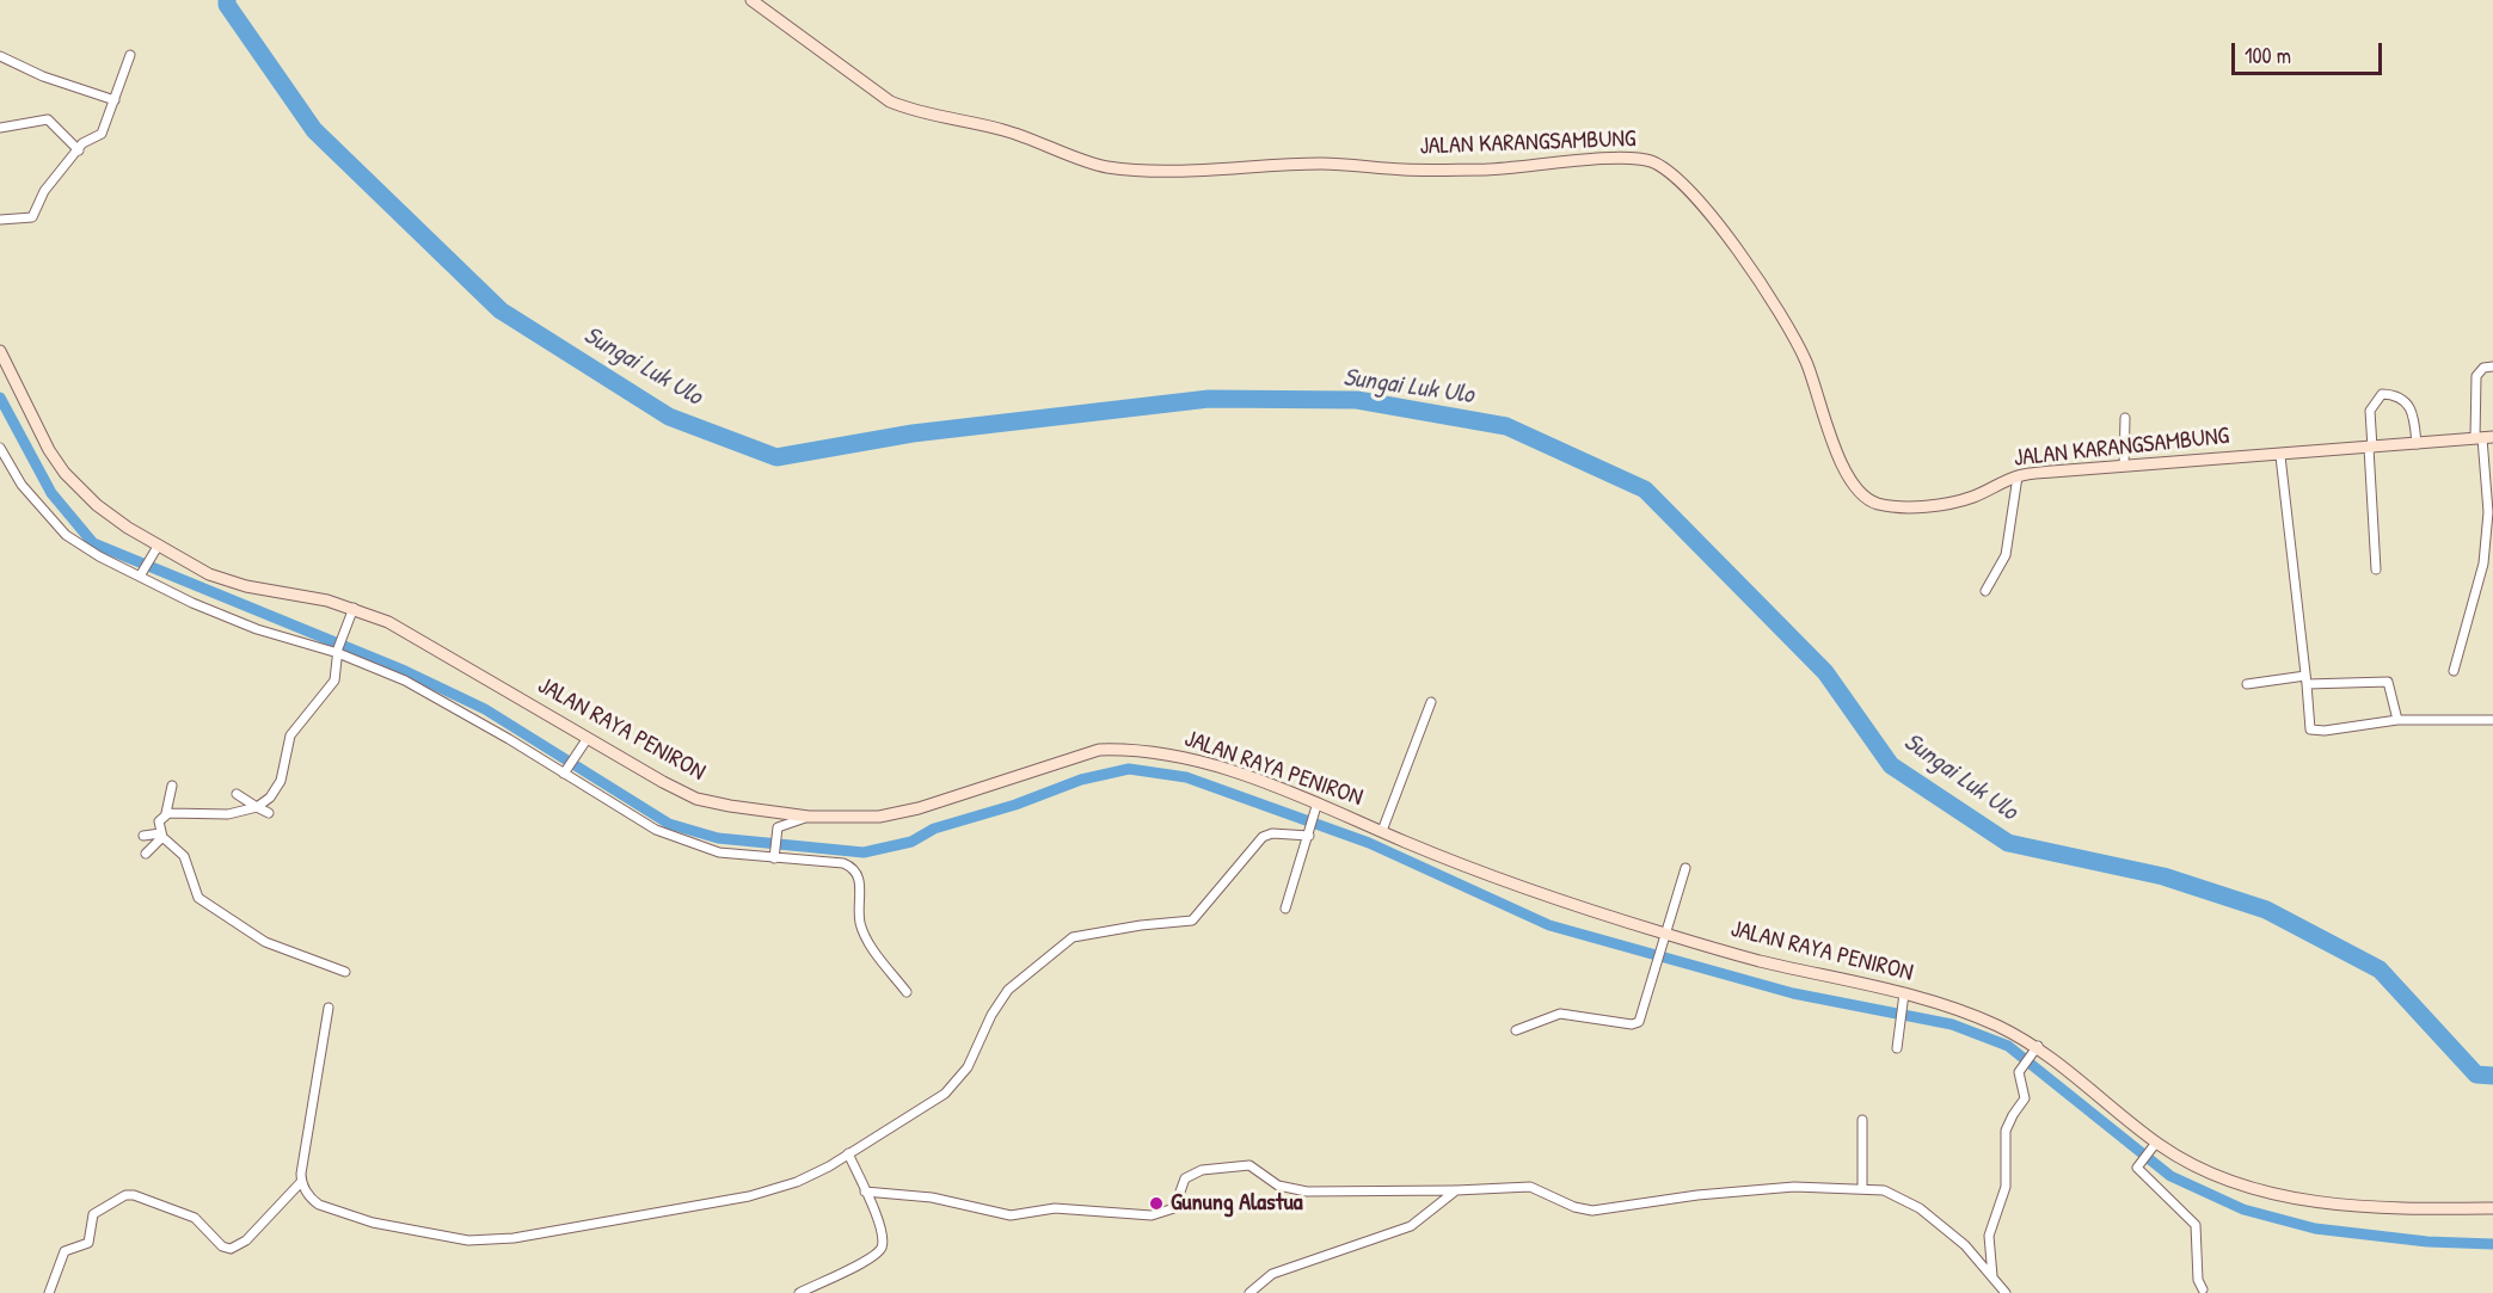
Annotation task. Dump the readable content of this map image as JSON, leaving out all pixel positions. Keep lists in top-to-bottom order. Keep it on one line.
{"streets":{"main road":["JALAN KARANGSAMBUNG","JALAN RAYA PENIRON"]},"water":["Sungai Luk Ulo"],"places":["Gunung Alastua"],"scale_bar":"100 m"}
